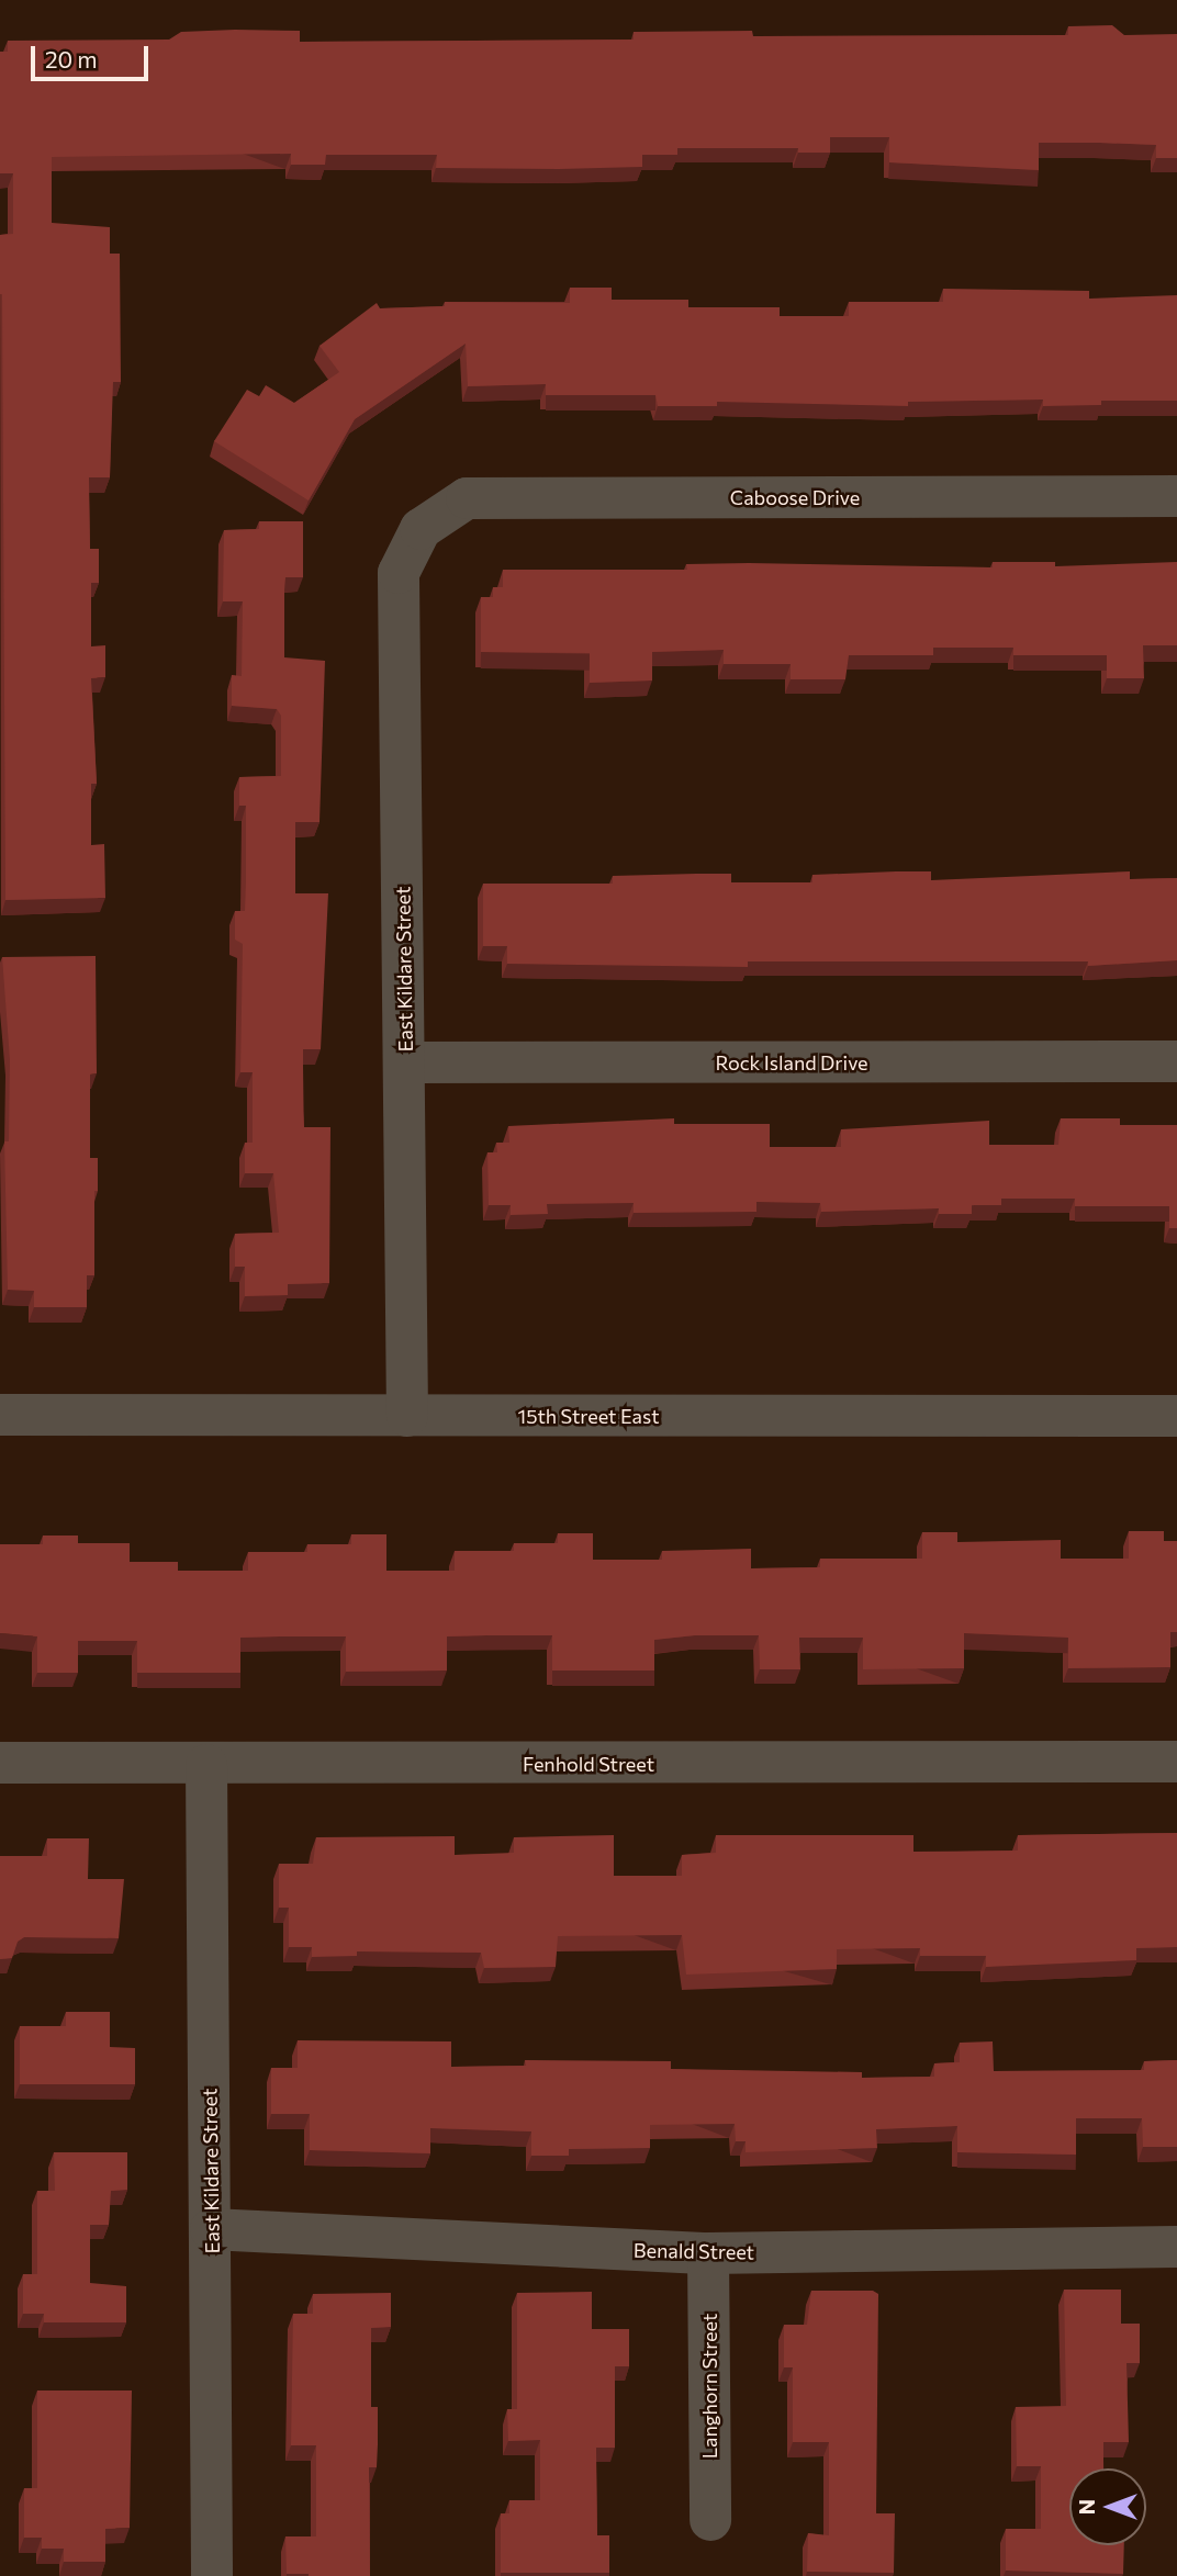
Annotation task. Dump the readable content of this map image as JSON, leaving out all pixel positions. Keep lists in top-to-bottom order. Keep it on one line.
{"streets":{"street":["Caboose Drive","East Kildare Street","Rock Island Drive","15th Street East","Fenhold Street","Benald Street","Langhorn Street"]},"crossings":[["Caboose Drive","East Kildare Street"],["East Kildare Street","Rock Island Drive"],["East Kildare Street","15th Street East"],["East Kildare Street","Fenhold Street"],["East Kildare Street","Benald Street"],["Benald Street","Langhorn Street"]],"scale_bar":"20 m","north":"left"}
